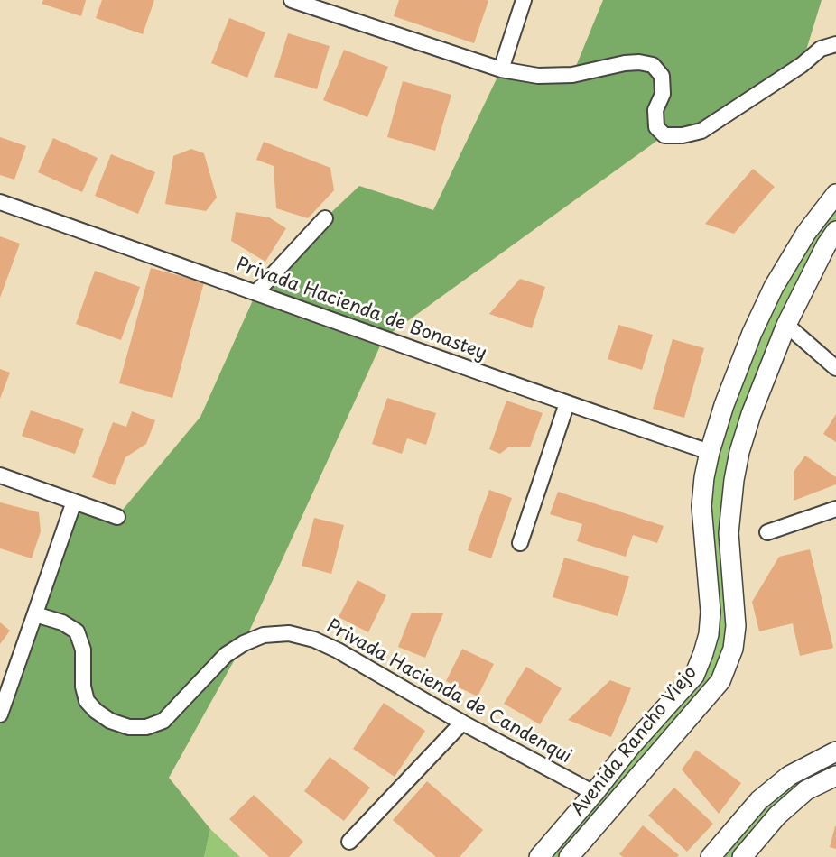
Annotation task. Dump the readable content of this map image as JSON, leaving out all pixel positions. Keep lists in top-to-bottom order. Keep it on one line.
{"streets":{"street":["Privada Hacienda de Bonastey","Privada Hacienda de Candenqui","Avenida Rancho Viejo"]},"crossings":[["Privada Hacienda de Bonastey","Avenida Rancho Viejo"],["Privada Hacienda de Candenqui","Avenida Rancho Viejo"]]}
